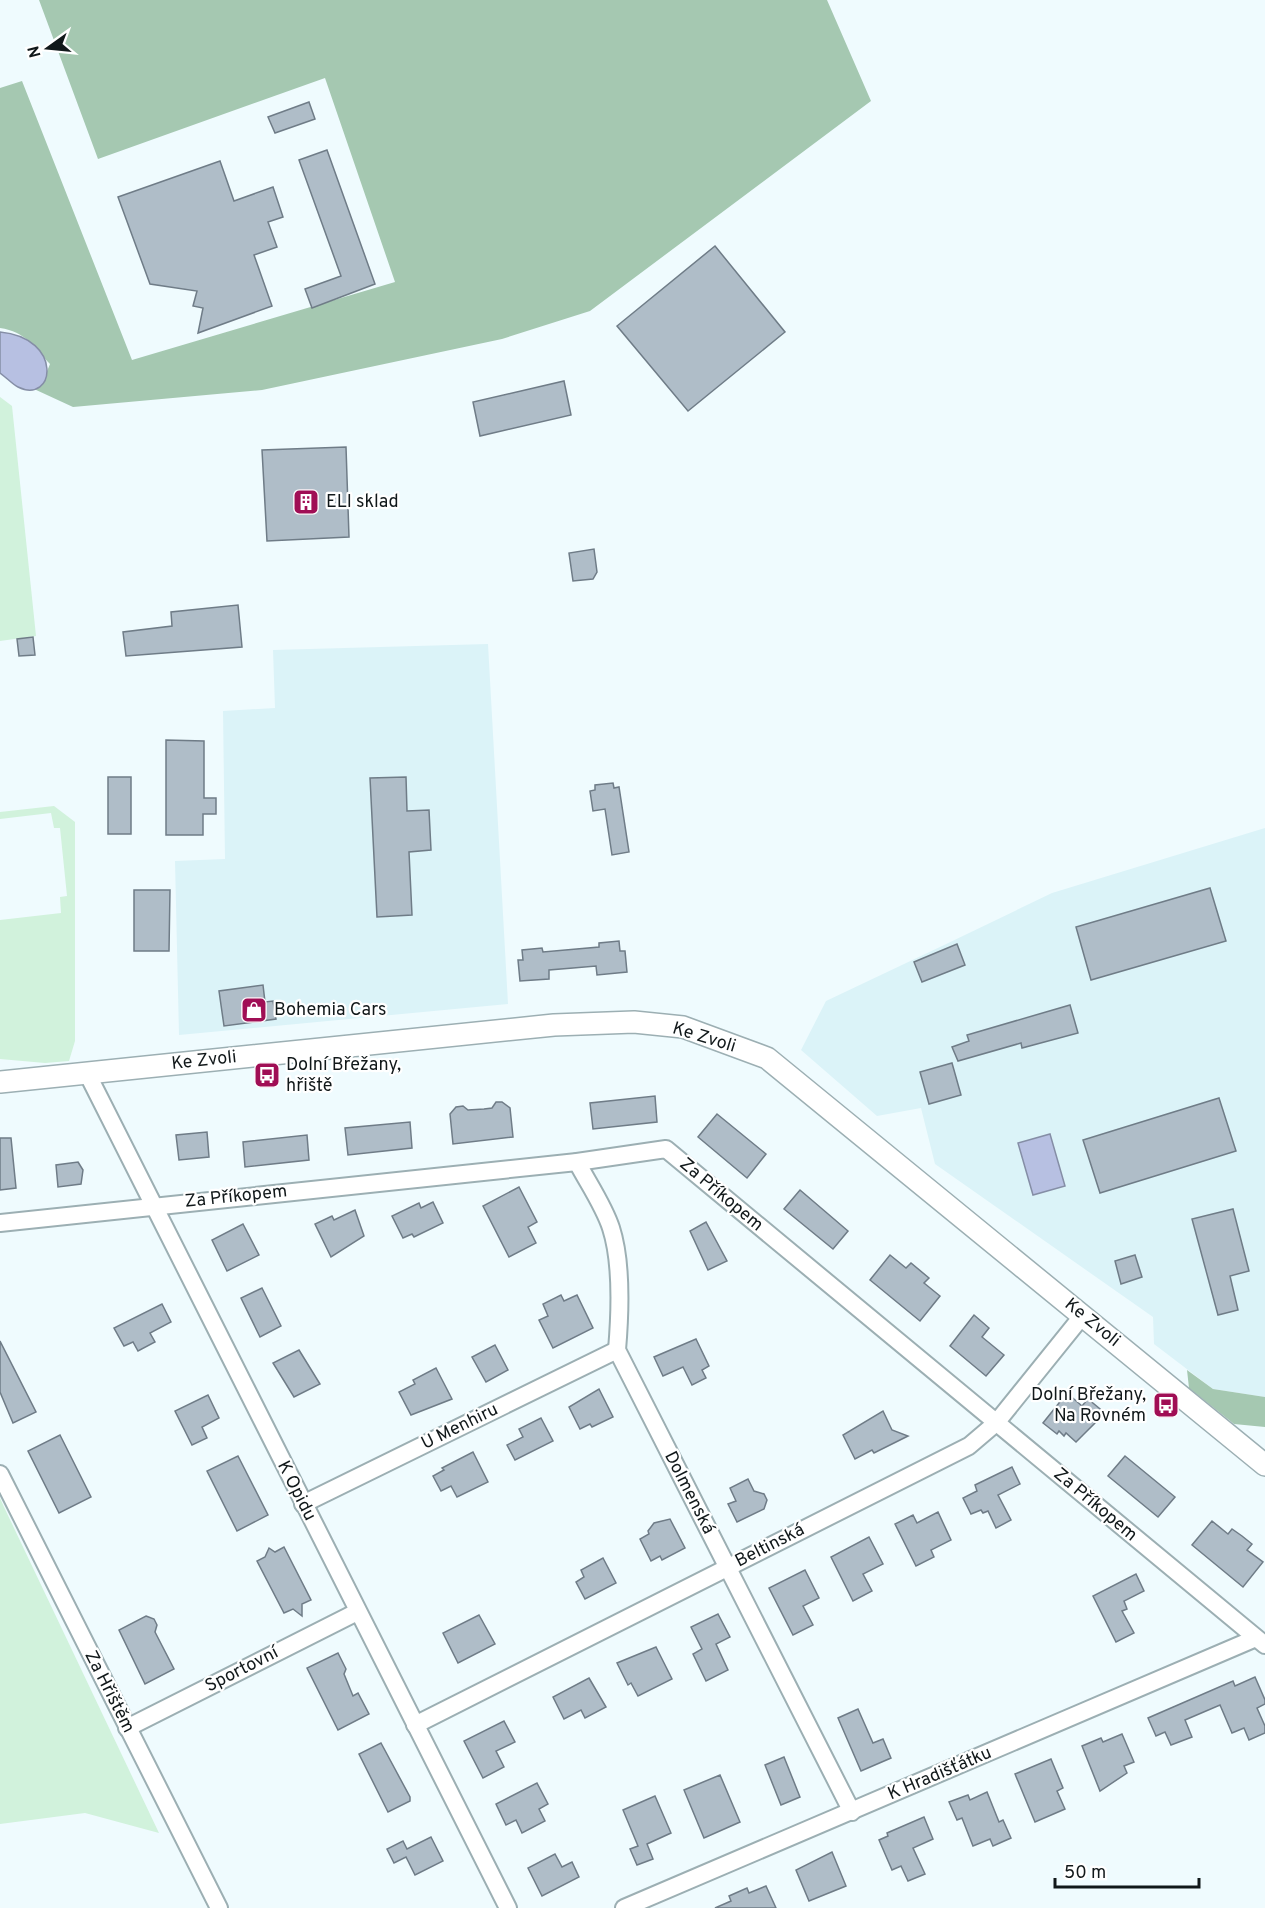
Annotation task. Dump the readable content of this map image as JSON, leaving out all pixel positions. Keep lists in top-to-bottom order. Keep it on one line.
{"streets":{"street":["Ke Zvoli","Za Příkopem","U Menhiru","K Opidu","Dolmenská","Beltinská","Sportovní","Za Hřištěm","K Hradišťátku"]},"crossings":[["Ke Zvoli","K Opidu"],["Ke Zvoli","Beltinská"],["Za Příkopem","K Opidu"],["Za Příkopem","Beltinská"],["Za Příkopem","K Hradišťátku"],["U Menhiru","K Opidu"],["U Menhiru","Dolmenská"],["K Opidu","Beltinská"],["K Opidu","Sportovní"],["Dolmenská","Beltinská"],["Dolmenská","K Hradišťátku"],["Sportovní","Za Hřištěm"]],"places":{"building":["ELI sklad"],"shop":["Bohemia Cars"],"bus stop":["Dolní Břežany, hřiště","Dolní Břežany, Na Rovném"]},"scale_bar":"50 m","north":"left"}
